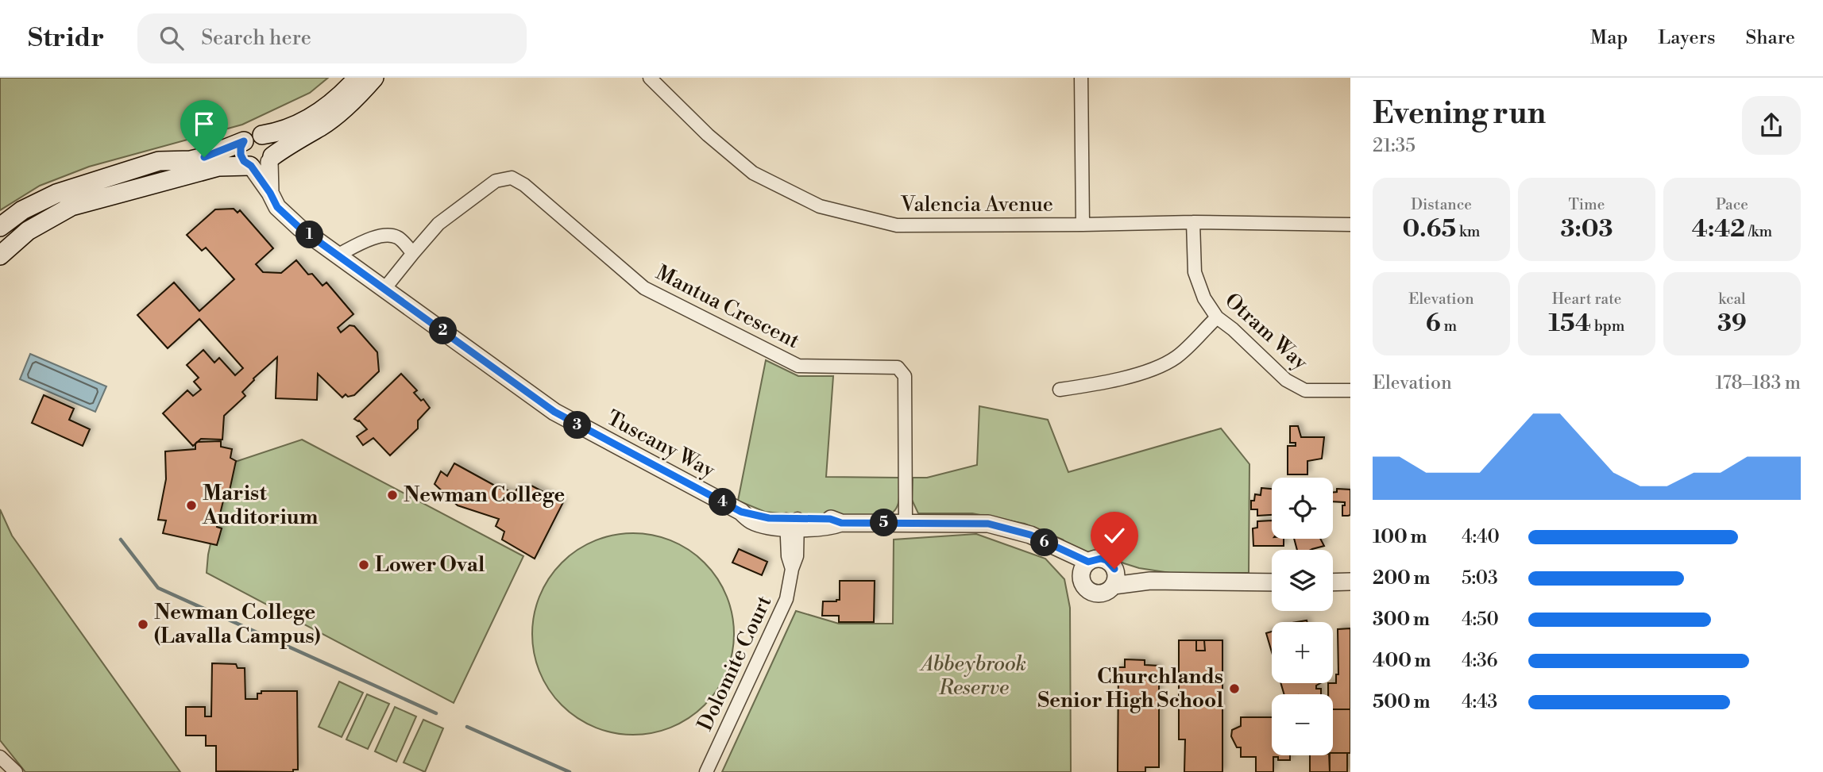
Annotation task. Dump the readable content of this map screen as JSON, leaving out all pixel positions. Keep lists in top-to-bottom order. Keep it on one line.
{"streets":{"street":["Valencia Avenue","Mantua Crescent","Otram Way","Tuscany Way","Dolomite Court"]},"crossings":[["Valencia Avenue","Otram Way"],["Mantua Crescent","Tuscany Way"],["Tuscany Way","Dolomite Court"]],"parks":["Abbeybrook Reserve"],"places":["Newman College","Marist Auditorium","Lower Oval","Newman College (Lavalla Campus)","Churchlands Senior High School"],"page":{"header":"Stridr","search":"Search here","nav":["Map","Layers","Share"],"heading":["Evening run","21:35"],"stats":[["Distance","0.65 km"],["Time","3:03"],["Pace","4:42 /km"],["Elevation","6 m"],["Heart rate","154 bpm"],["kcal","39"]],"pins":["1","2","3","4","5","6"],"chart":["Elevation","178–183 m"],"map_buttons":["+","−"],"list":[{"name":"100 m","note":"4:40"},{"name":"200 m","note":"5:03"},{"name":"300 m","note":"4:50"},{"name":"400 m","note":"4:36"},{"name":"500 m","note":"4:43"}]}}
